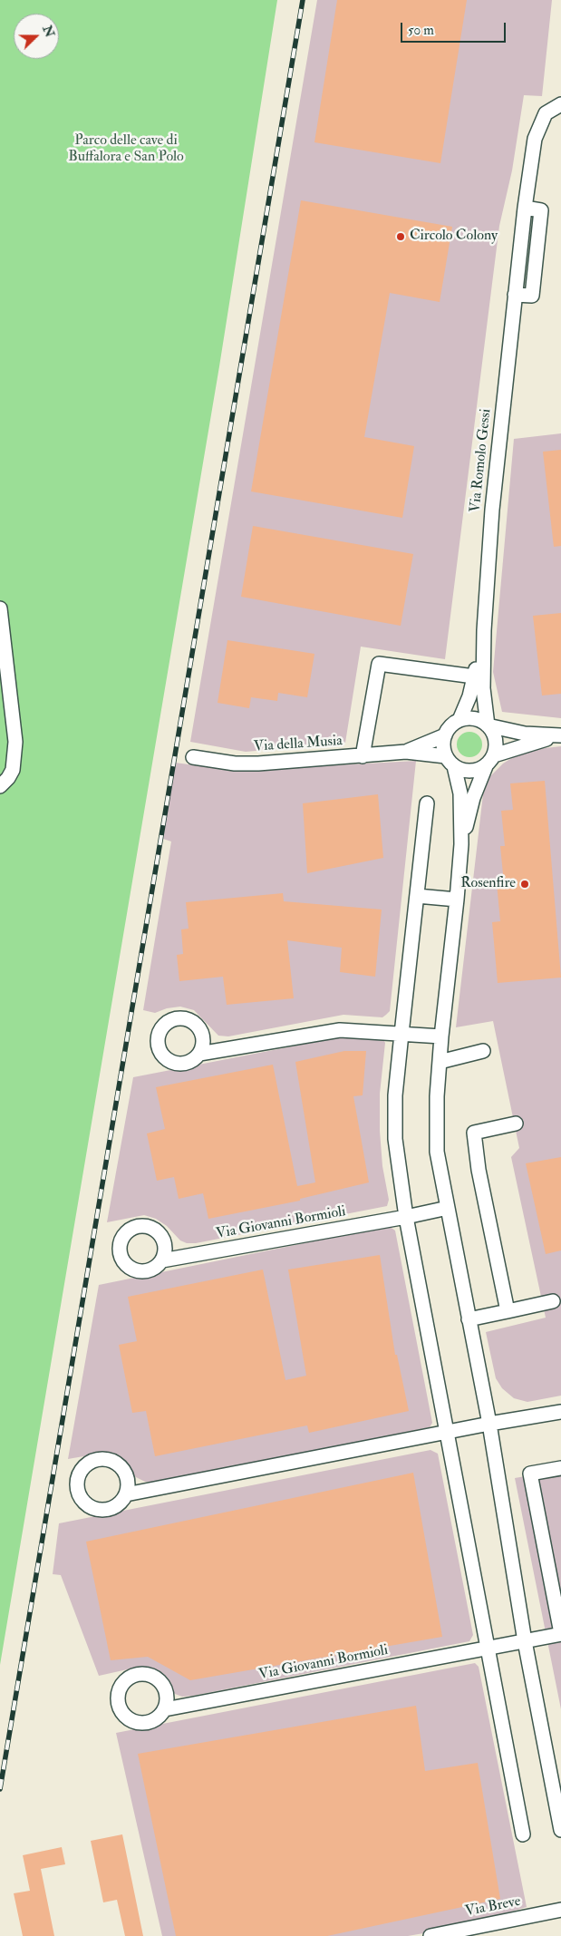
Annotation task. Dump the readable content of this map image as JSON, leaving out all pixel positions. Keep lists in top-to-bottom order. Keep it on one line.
{"streets":{"street":["Via Romolo Gessi","Via della Musia","Via Giovanni Bormioli","Via Breve"]},"crossings":[["Via Romolo Gessi","Via della Musia"]],"parks":["Parco delle cave di Buffalora e San Polo"],"places":["Circolo Colony","Rosenfire"],"scale_bar":"50 m","north":"right"}
